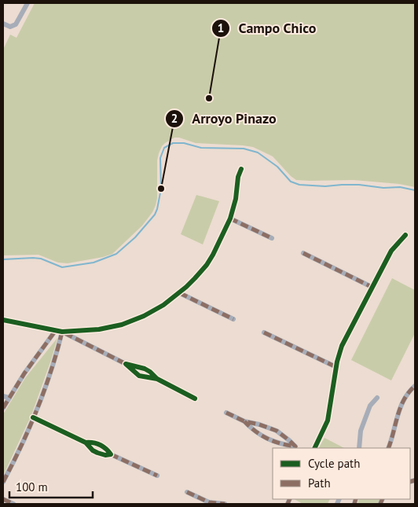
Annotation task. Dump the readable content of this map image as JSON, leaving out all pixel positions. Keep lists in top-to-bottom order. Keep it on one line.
{"places":["Campo Chico","Arroyo Pinazo"],"legend":["Cycle path","Path"],"scale_bar":"100 m"}
